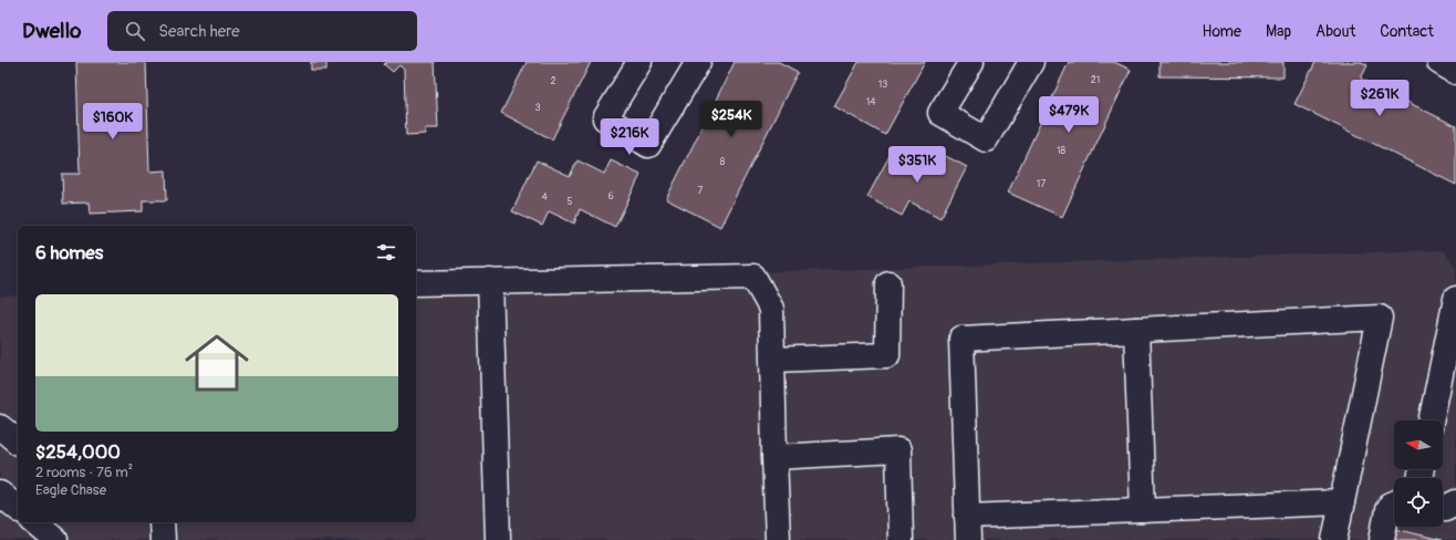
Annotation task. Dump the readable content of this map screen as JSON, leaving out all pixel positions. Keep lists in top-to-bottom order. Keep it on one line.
{"house_numbers":["21","2","13","14","3","18","8","17","7","6","4","5"],"north":"left","page":{"header":"Dwello","search":"Search here","nav":["Home","Map","About","Contact"],"price":["$261K","$479K","$254K","$160K","$216K","$351K"],"heading":"6 homes","list":[{"name":"$254,000","note":"2 rooms · 76 m² · Eagle Chase"}]}}
